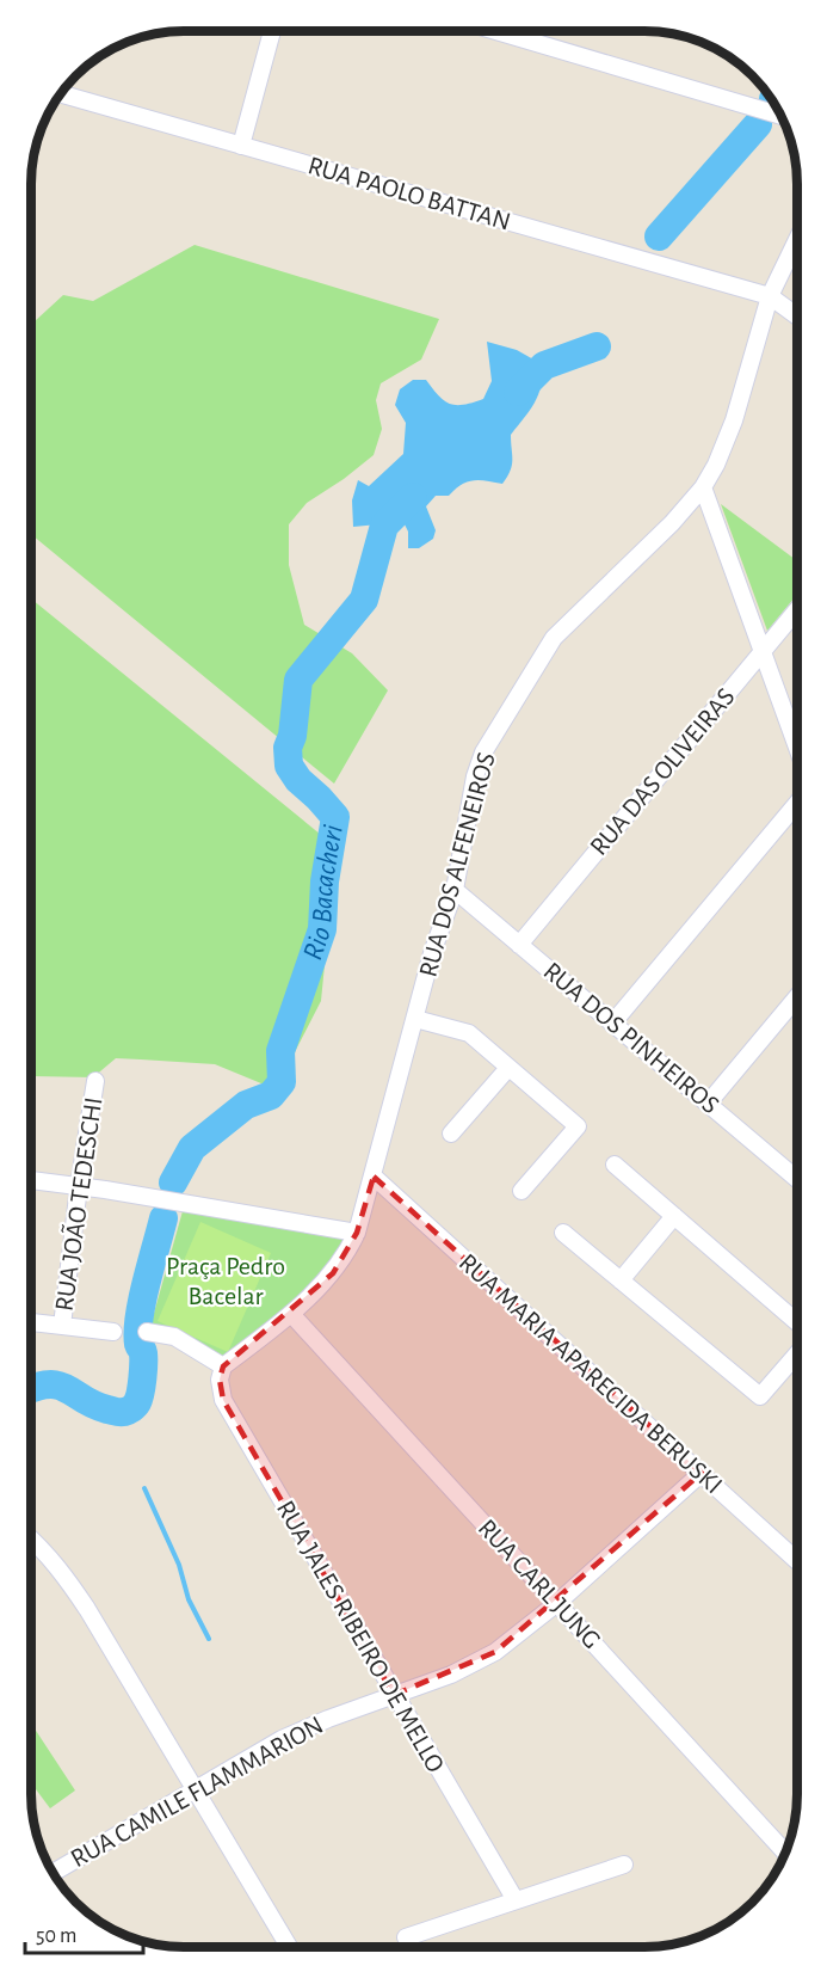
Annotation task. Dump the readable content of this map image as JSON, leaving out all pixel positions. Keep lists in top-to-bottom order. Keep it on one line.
{"streets":{"street":["RUA PAOLO BATTAN","RUA DAS OLIVEIRAS","RUA DOS ALFENEIROS","RUA DOS PINHEIROS","RUA JOÃO TEDESCHI","RUA MARIA APARECIDA BERUSKI","RUA CARL JUNG","RUA JALES RIBEIRO DE MELLO","RUA CAMILE FLAMMARION"]},"crossings":[["RUA PAOLO BATTAN","RUA DOS ALFENEIROS"],["RUA DAS OLIVEIRAS","RUA DOS PINHEIROS"],["RUA DOS ALFENEIROS","RUA DOS PINHEIROS"],["RUA DOS ALFENEIROS","RUA MARIA APARECIDA BERUSKI"],["RUA DOS ALFENEIROS","RUA CARL JUNG"],["RUA DOS ALFENEIROS","RUA JALES RIBEIRO DE MELLO"],["RUA MARIA APARECIDA BERUSKI","RUA CAMILE FLAMMARION"],["RUA CARL JUNG","RUA CAMILE FLAMMARION"],["RUA JALES RIBEIRO DE MELLO","RUA CAMILE FLAMMARION"]],"water":["Rio Bacacheri"],"parks":["Praça Pedro Bacelar"],"scale_bar":"50 m"}
